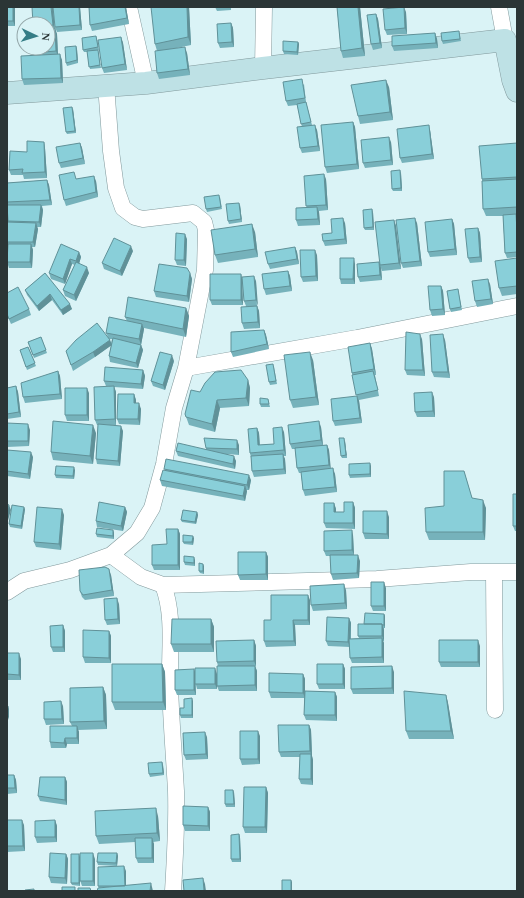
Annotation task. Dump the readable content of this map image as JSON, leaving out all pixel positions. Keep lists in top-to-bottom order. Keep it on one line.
{"north":"right"}
